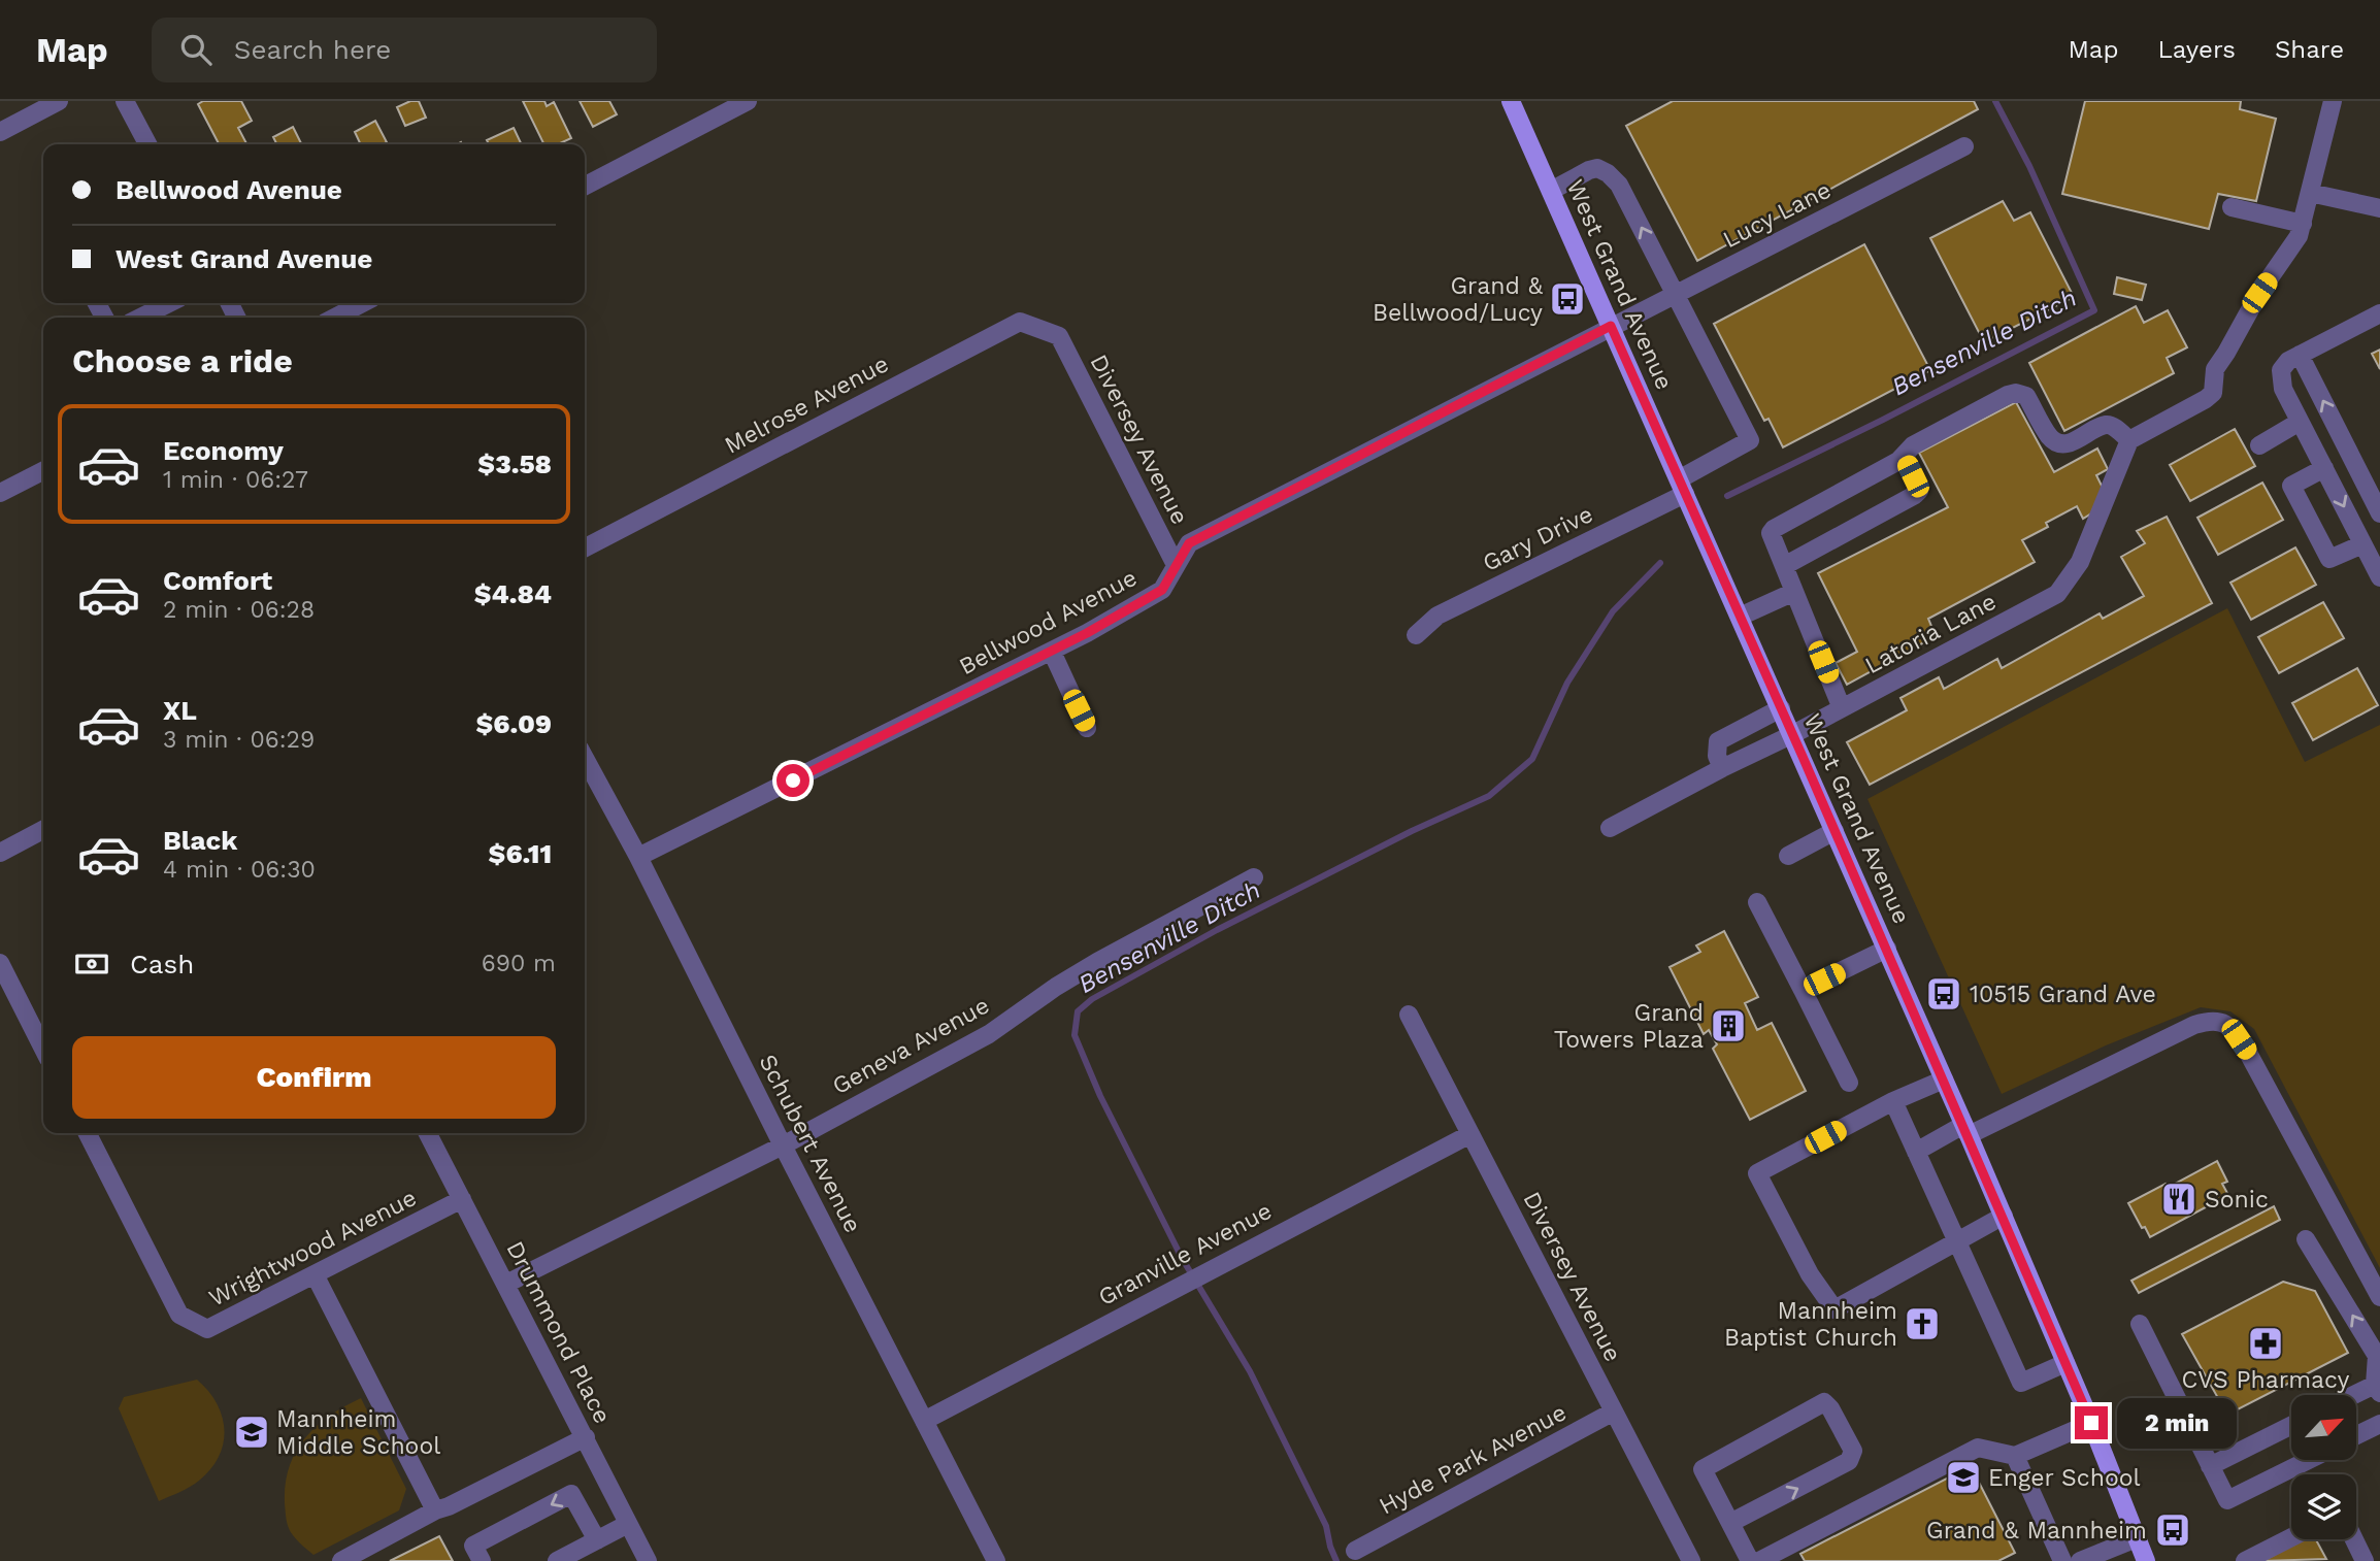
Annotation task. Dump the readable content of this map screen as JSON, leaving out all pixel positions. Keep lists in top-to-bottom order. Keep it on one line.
{"streets":{"main road":["West Grand Avenue"],"street":["Lucy Lane","Melrose Avenue","Diversey Avenue","Gary Drive","Bellwood Avenue","Latoria Lane","Geneva Avenue","Schubert Avenue","Wrightwood Avenue","Granville Avenue","Drummond Place","Hyde Park Avenue"]},"crossings":[["Lucy Lane","West Grand Avenue"],["Lucy Lane","Gary Drive"],["Lucy Lane","Bellwood Avenue"],["West Grand Avenue","Gary Drive"],["West Grand Avenue","Bellwood Avenue"],["West Grand Avenue","Latoria Lane"],["Melrose Avenue","Diversey Avenue"],["Diversey Avenue","Bellwood Avenue"],["Diversey Avenue","Granville Avenue"],["Diversey Avenue","Hyde Park Avenue"],["Bellwood Avenue","Schubert Avenue"],["Geneva Avenue","Schubert Avenue"],["Geneva Avenue","Drummond Place"],["Schubert Avenue","Granville Avenue"],["Wrightwood Avenue","Drummond Place"]],"water":["Bensenville Ditch"],"places":{"bus stop":["Grand & Bellwood/Lucy","10515 Grand Ave","Grand & Mannheim"],"building":["Grand Towers Plaza"],"restaurant":["Sonic"],"church":["Mannheim Baptist Church"],"pharmacy":["CVS Pharmacy"],"school or university":["Mannheim Middle School","Enger School"]},"north":"top right","page":{"header":"Map","search":"Search here","nav":["Map","Layers","Share"],"banner":["Bellwood Avenue","West Grand Avenue"],"heading":"Choose a ride","list":[{"name":"Economy","note":"1 min · 06:27","value":"$3.58"},{"name":"Comfort","note":"2 min · 06:28","value":"$4.84"},{"name":"XL","note":"3 min · 06:29","value":"$6.09"},{"name":"Black","note":"4 min · 06:30","value":"$6.11"}],"pay":["Cash","690 m"],"buttons":"Confirm","bubble":"2 min"}}
